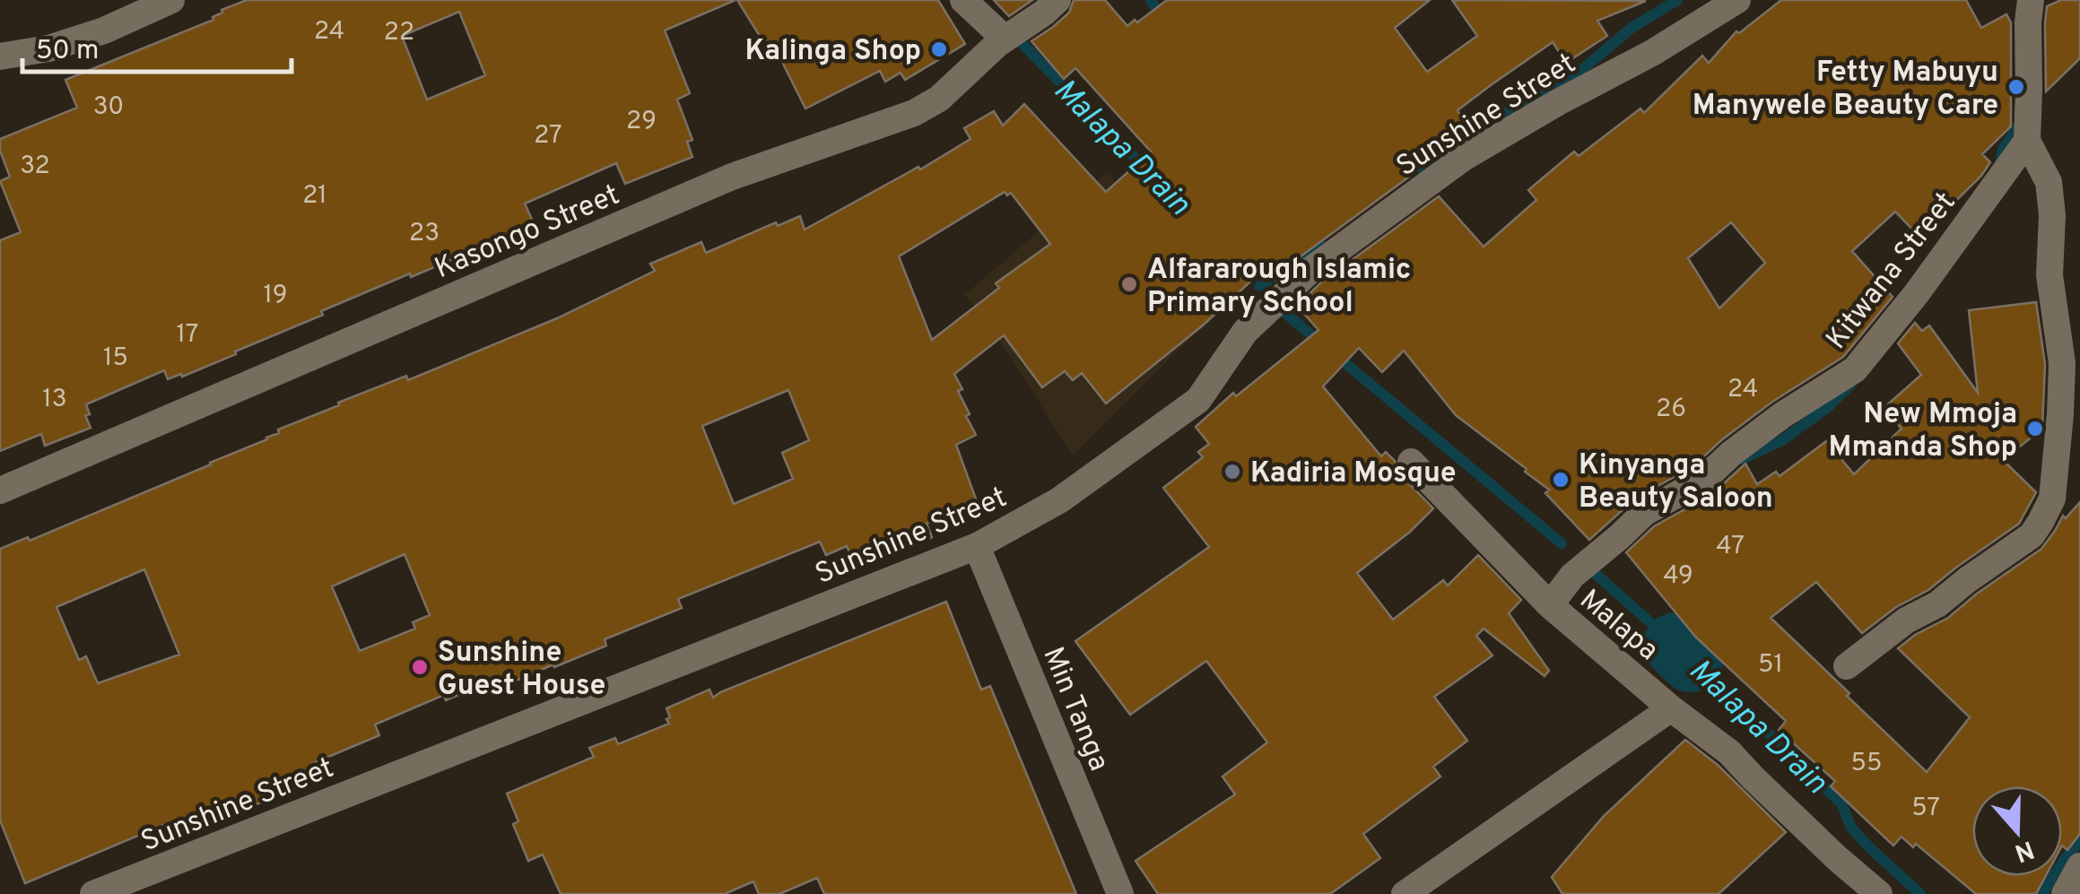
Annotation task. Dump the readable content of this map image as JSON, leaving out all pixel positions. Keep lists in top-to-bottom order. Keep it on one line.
{"streets":{"street":["Sunshine Street","Kasongo Street","Kitwana Street","Malapa","Min Tanga"]},"crossings":[["Sunshine Street","Min Tanga"],["Kitwana Street","Malapa"]],"water":["Malapa Drain"],"places":["Kalinga Shop","Fetty Mabuyu Manywele Beauty Care","Alfararough Islamic Primary School","New Mmoja Mmanda Shop","Kadiria Mosque","Kinyanga Beauty Saloon","Sunshine Guest House"],"house_numbers":["24","22","30","29","27","32","21","23","19","17","15","24","13","26","47","49","51","55","57"],"scale_bar":"50 m","north":"bottom"}
